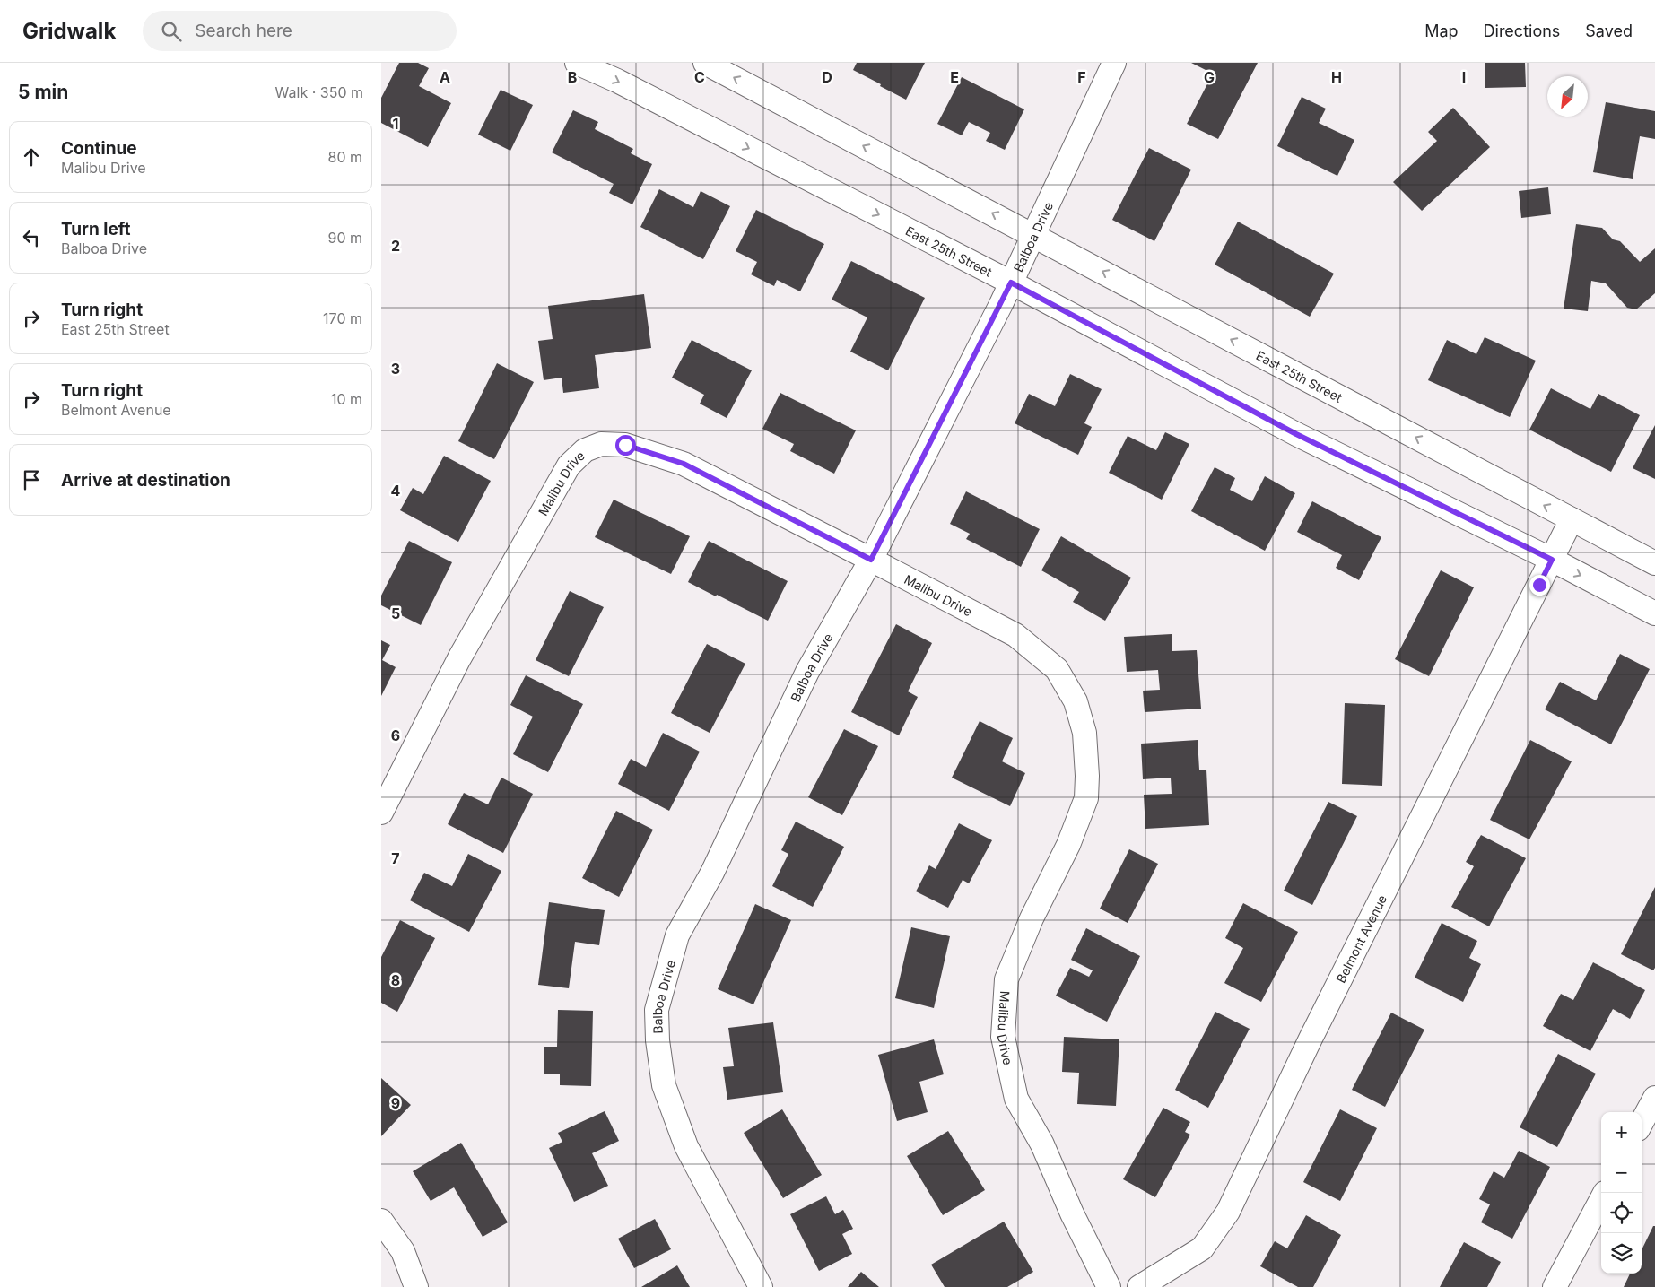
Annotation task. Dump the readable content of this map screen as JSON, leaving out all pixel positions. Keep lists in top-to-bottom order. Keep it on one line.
{"streets":{"street":["Balboa Drive","East 25th Street","Malibu Drive","Belmont Avenue"]},"crossings":[["Balboa Drive","East 25th Street"],["Balboa Drive","Malibu Drive"],["East 25th Street","Belmont Avenue"]],"north":"bottom left","page":{"header":"Gridwalk","search":"Search here","nav":["Map","Directions","Saved"],"heading":["5 min","Walk · 350 m"],"list":[["Continue","Malibu Drive","80 m"],["Turn left","Balboa Drive","90 m"],["Turn right","East 25th Street","170 m"],["Turn right","Belmont Avenue","10 m"],"Arrive at destination"],"map_buttons":["+","−"]},"grid":{"columns":["A","B","C","D","E","F","G","H","I"],"rows":["1","2","3","4","5","6","7","8","9"]}}
